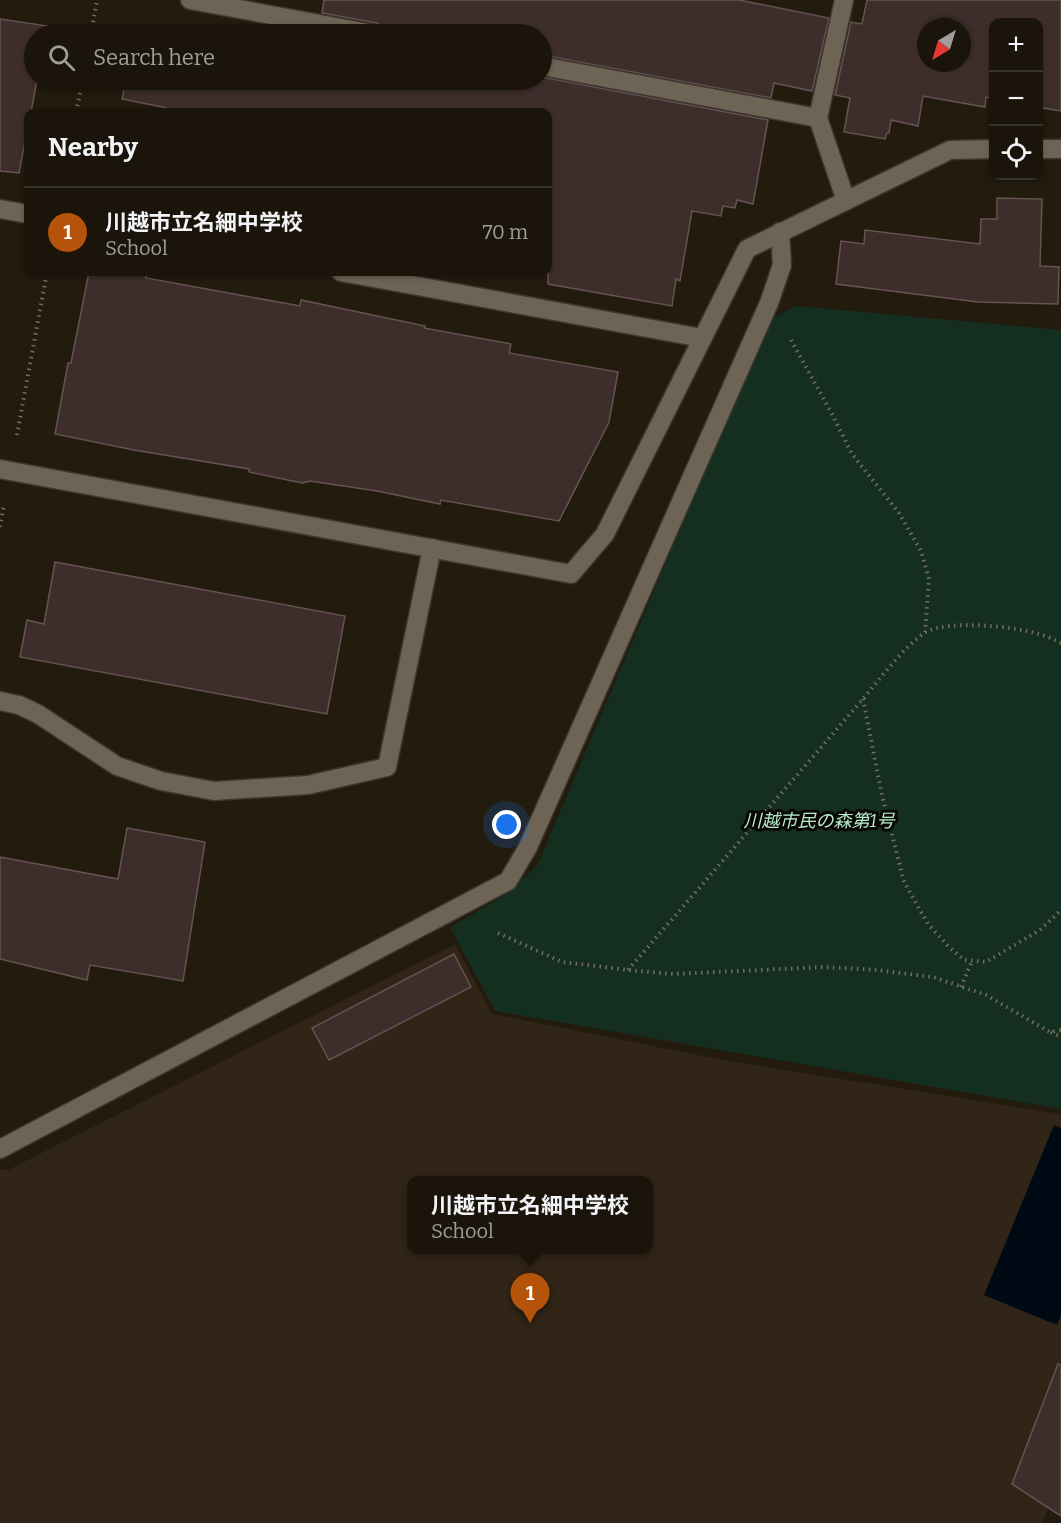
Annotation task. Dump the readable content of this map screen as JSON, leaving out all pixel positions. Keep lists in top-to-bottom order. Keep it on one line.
{"parks":["川越市民の森第1号"],"north":"bottom left","page":{"map_buttons":["+","−"],"search":"Search here","heading":"Nearby","list":[{"mark":"1","name":"川越市立名細中学校","note":"School","value":"70 m"}],"popup":["川越市立名細中学校","School"],"pins":"1"}}
